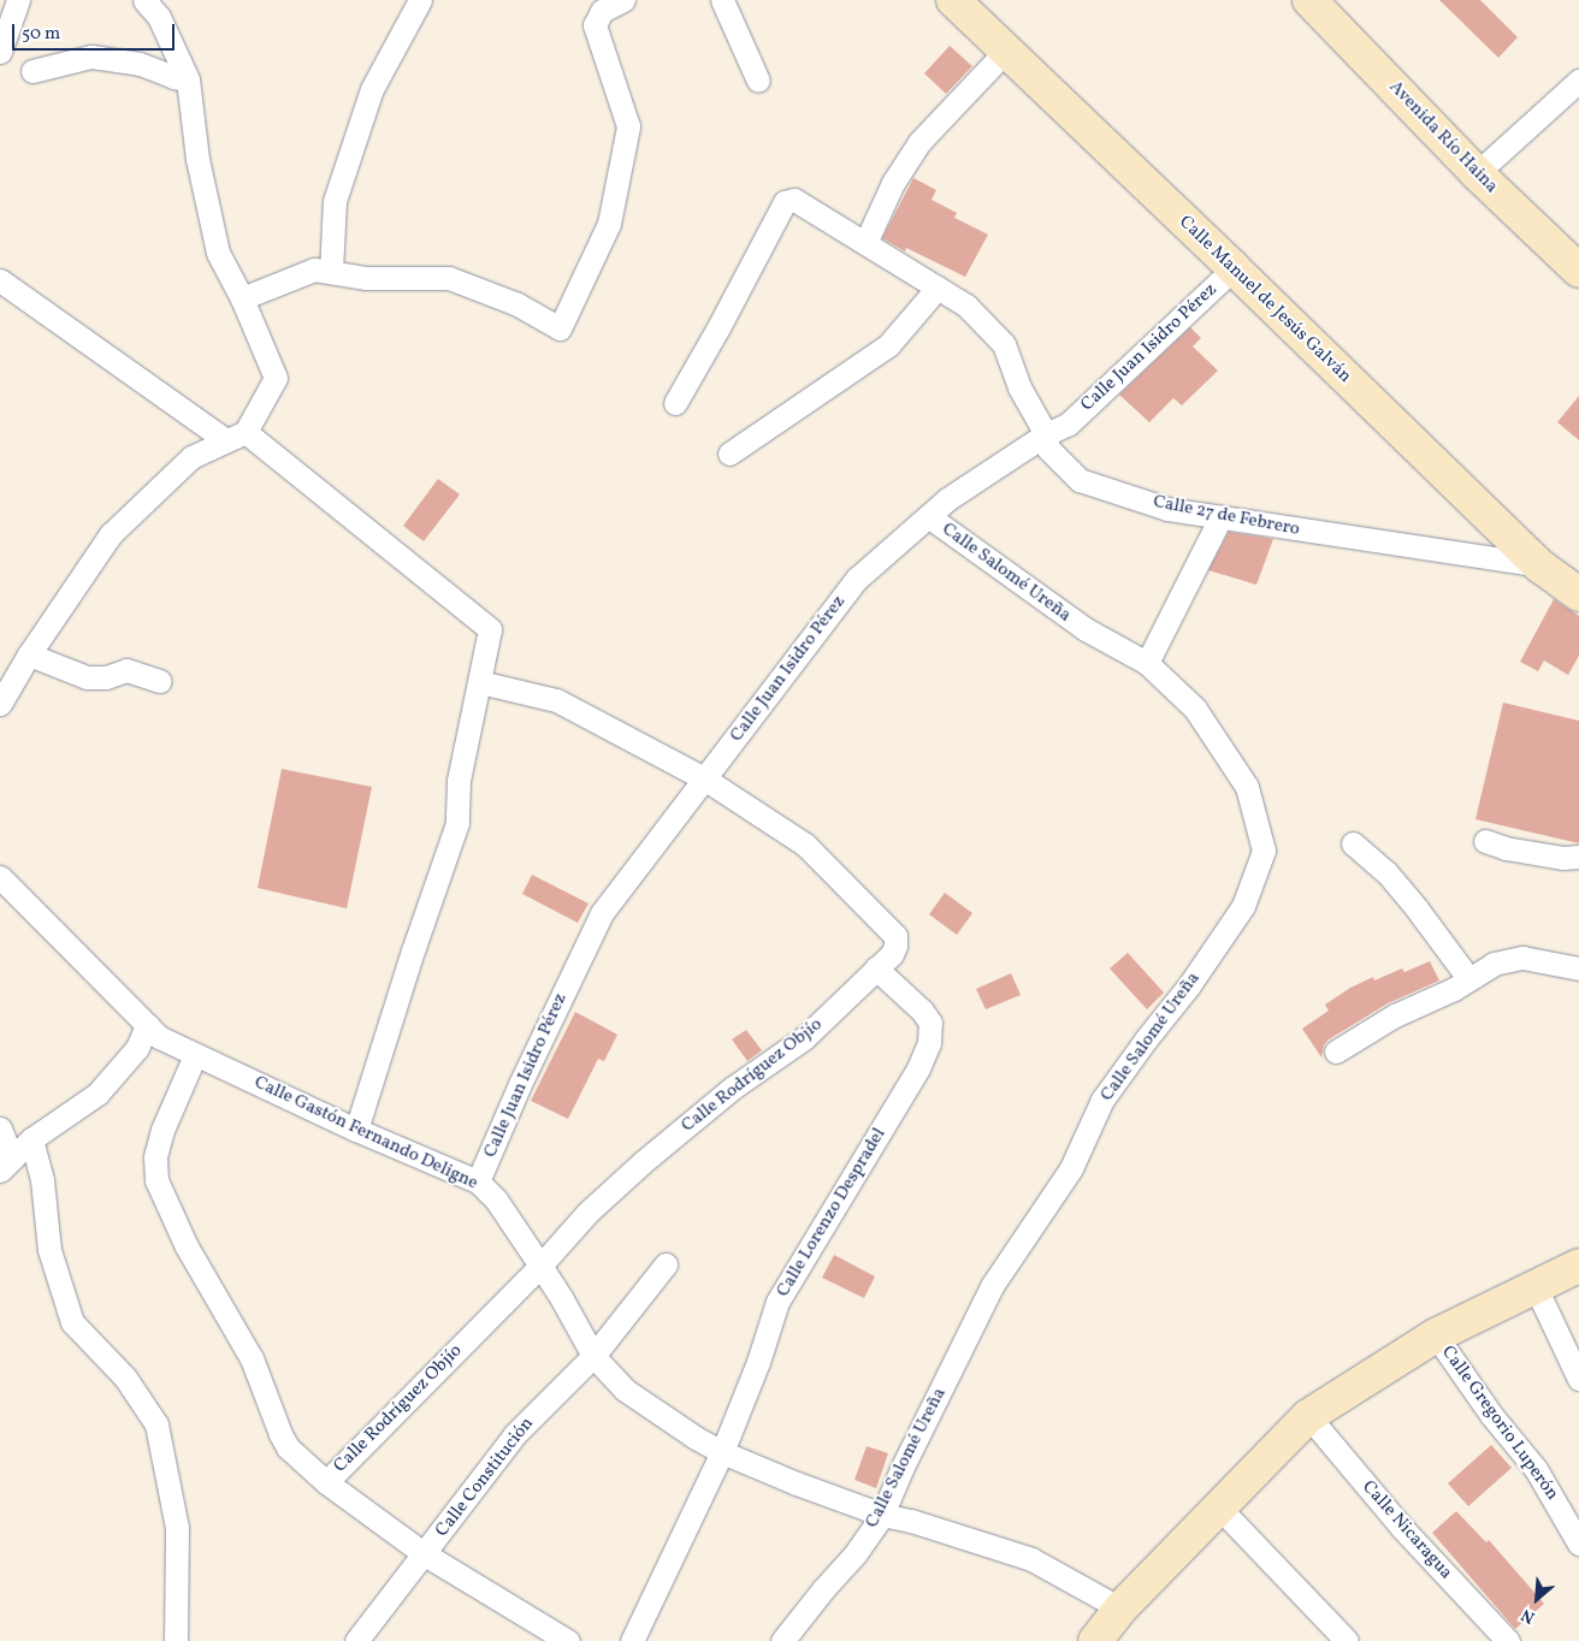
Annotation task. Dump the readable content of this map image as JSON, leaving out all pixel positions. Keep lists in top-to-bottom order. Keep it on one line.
{"streets":{"street":["Avenida Río Haina","Calle Manuel de Jesús Galván","Calle Juan Isidro Pérez","Calle 27 de Febrero","Calle Salomé Ureña","Calle Rodríguez Objío","Calle Gastón Fernando Deligne","Calle Lorenzo Despradel","Calle Gregorio Luperón","Calle Constitución","Calle Nicaragua"]},"crossings":[["Calle Manuel de Jesús Galván","Calle Juan Isidro Pérez"],["Calle Manuel de Jesús Galván","Calle 27 de Febrero"],["Calle Juan Isidro Pérez","Calle 27 de Febrero"],["Calle Juan Isidro Pérez","Calle Salomé Ureña"],["Calle Juan Isidro Pérez","Calle Rodríguez Objío"],["Calle Juan Isidro Pérez","Calle Gastón Fernando Deligne"],["Calle Salomé Ureña","Calle Gastón Fernando Deligne"],["Calle Rodríguez Objío","Calle Gastón Fernando Deligne"],["Calle Rodríguez Objío","Calle Lorenzo Despradel"],["Calle Gastón Fernando Deligne","Calle Lorenzo Despradel"],["Calle Gastón Fernando Deligne","Calle Constitución"]],"scale_bar":"50 m","north":"bottom left"}
